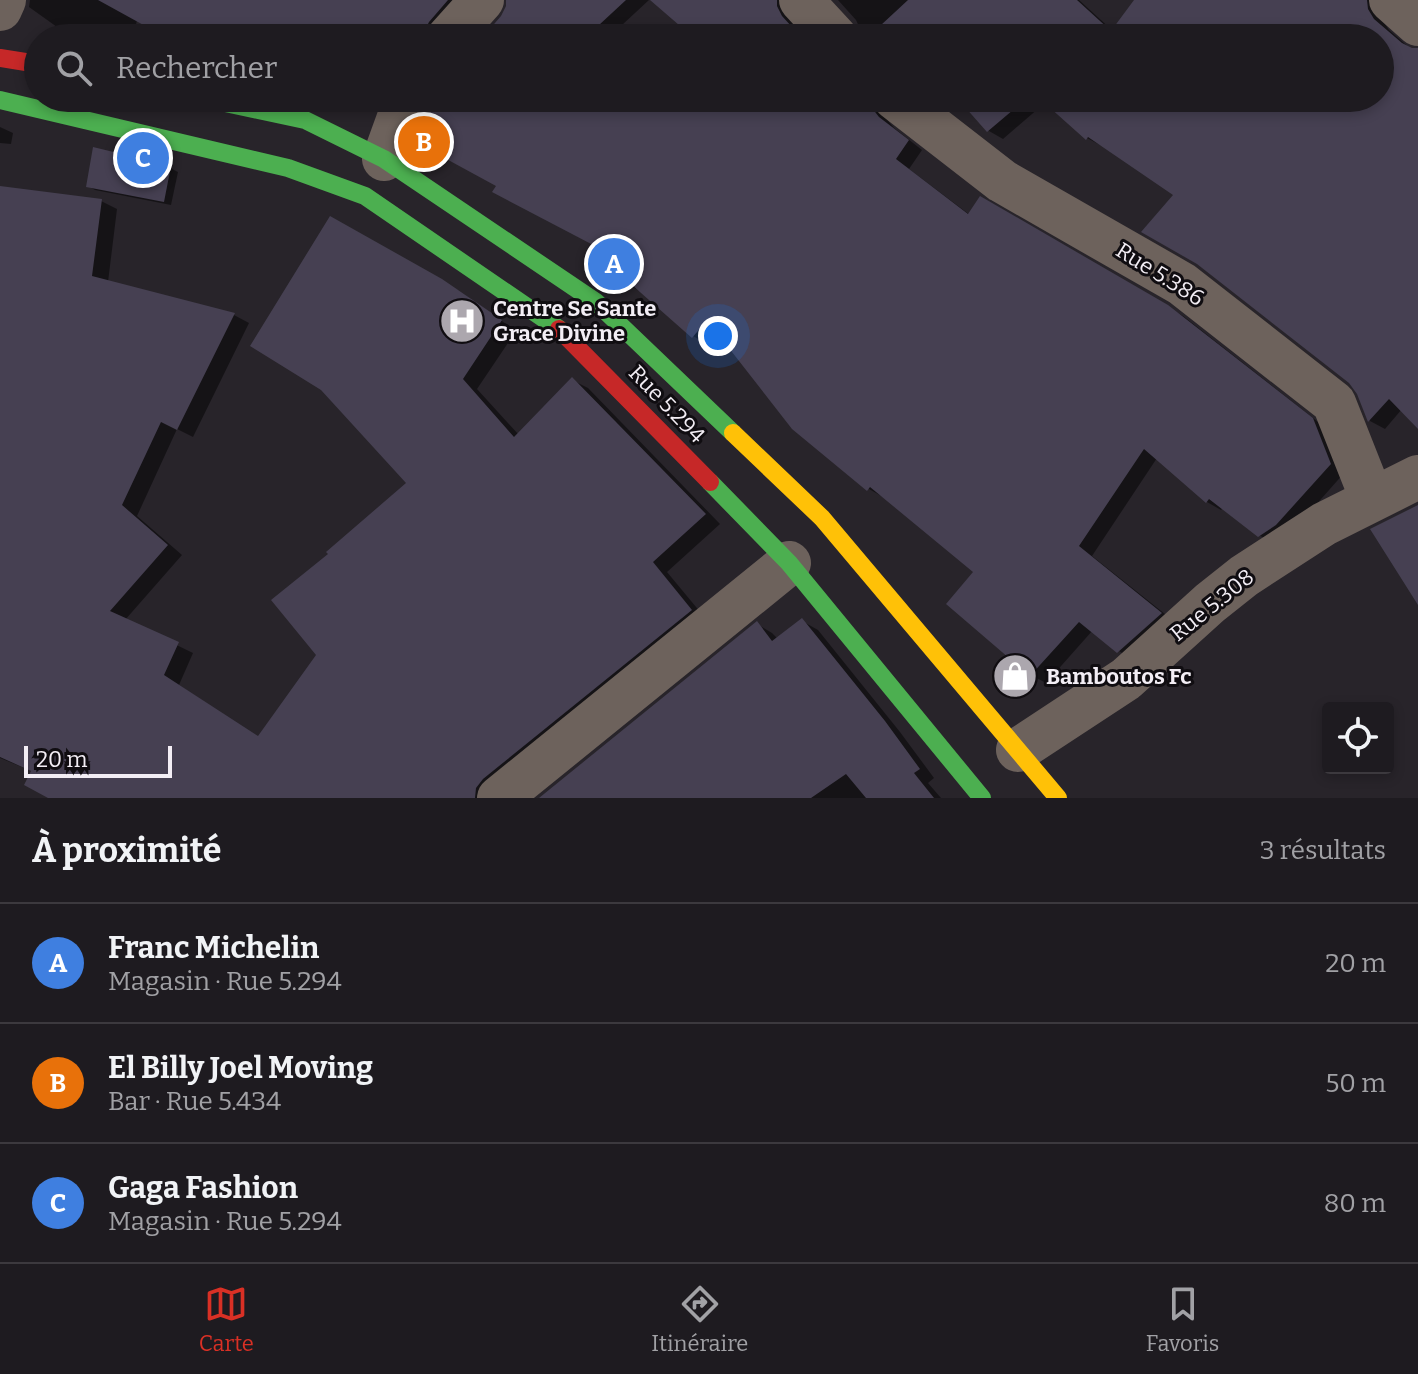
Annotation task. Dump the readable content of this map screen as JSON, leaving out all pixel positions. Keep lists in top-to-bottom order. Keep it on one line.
{"streets":{"main road":["Rue 5.294"],"street":["Rue 5.386","Rue 5.308"]},"crossings":[["Rue 5.386","Rue 5.308"],["Rue 5.294","Rue 5.308"]],"places":{"hospital":["Centre Se Sante Grace Divine"],"shop":["Bamboutos Fc"]},"scale_bar":"20 m","page":{"search":"Rechercher","pins":["B","C","A"],"scale":"20 m","heading":["À proximité","3 résultats"],"list":[{"mark":"A","name":"Franc Michelin","note":"Magasin · Rue 5.294","value":"20 m"},{"mark":"B","name":"El Billy Joel Moving","note":"Bar · Rue 5.434","value":"50 m"},{"mark":"C","name":"Gaga Fashion","note":"Magasin · Rue 5.294","value":"80 m"}],"nav":["Carte","Itinéraire","Favoris"]}}
